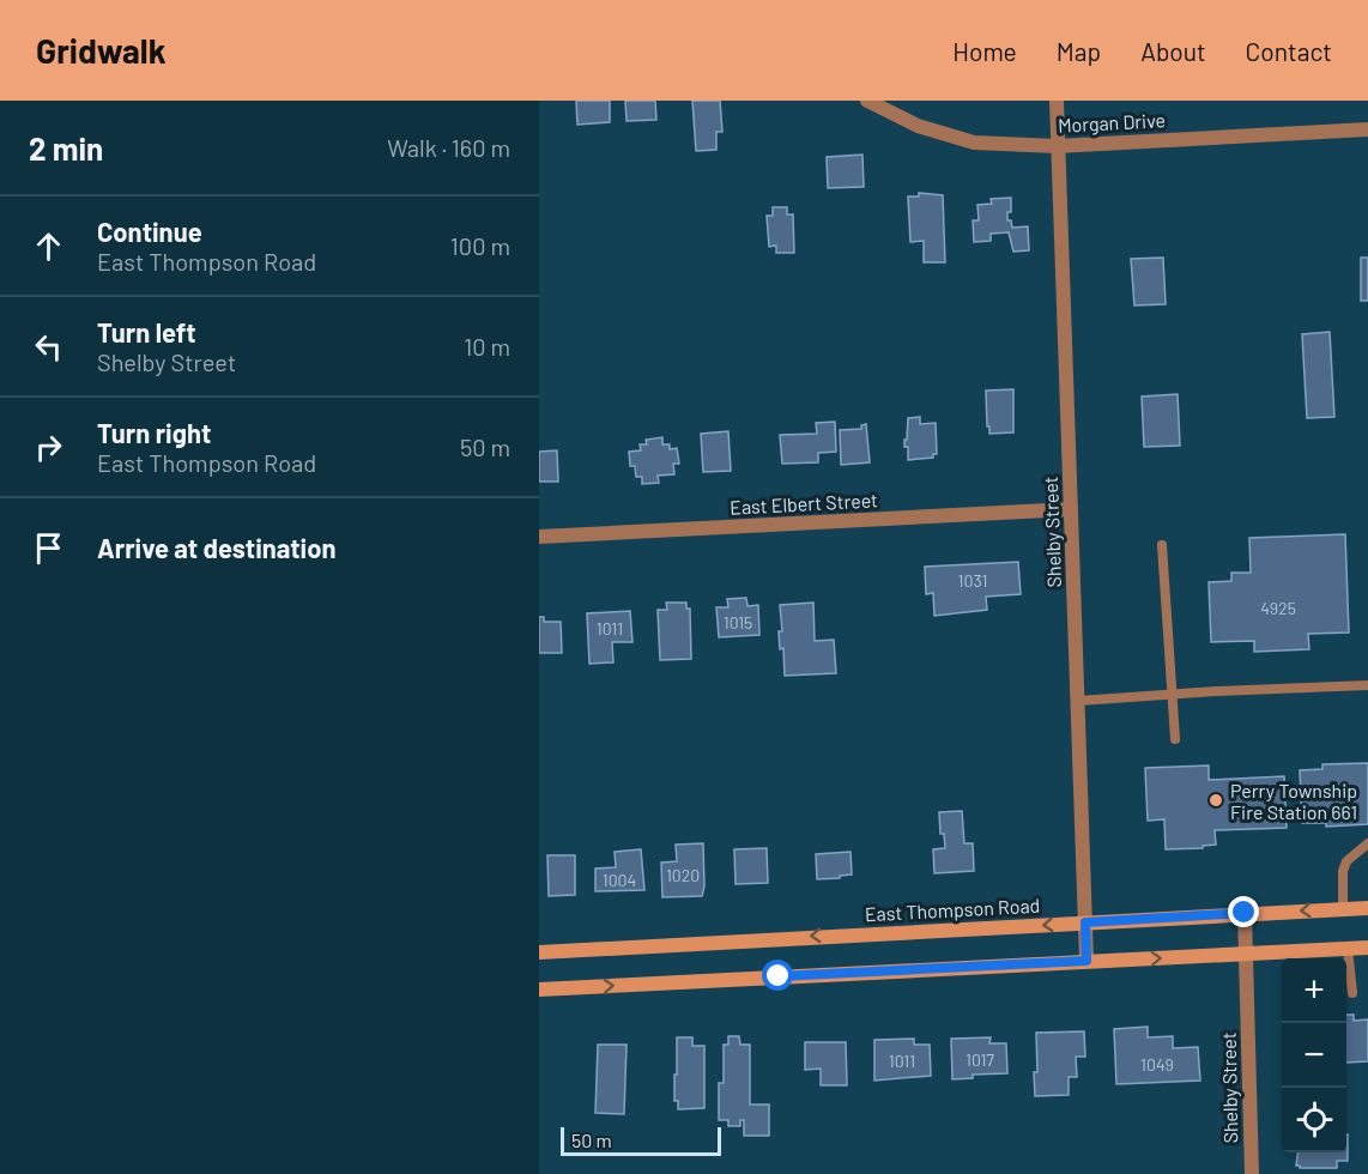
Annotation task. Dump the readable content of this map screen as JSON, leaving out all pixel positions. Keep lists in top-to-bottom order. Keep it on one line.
{"streets":{"main road":["East Thompson Road"],"street":["Morgan Drive","East Elbert Street","Shelby Street"]},"crossings":[["Morgan Drive","Shelby Street"],["East Elbert Street","Shelby Street"],["Shelby Street","East Thompson Road"]],"places":["Perry Township Fire Station 661"],"house_numbers":["1031","4925","1015","1011","1020","1004","1017","1011","1049"],"scale_bar":"50 m","page":{"header":"Gridwalk","nav":["Home","Map","About","Contact"],"heading":["2 min","Walk · 160 m"],"list":[["Continue","East Thompson Road","100 m"],["Turn left","Shelby Street","10 m"],["Turn right","East Thompson Road","50 m"],"Arrive at destination"],"map_buttons":["+","−"],"scale":"50 m"}}
